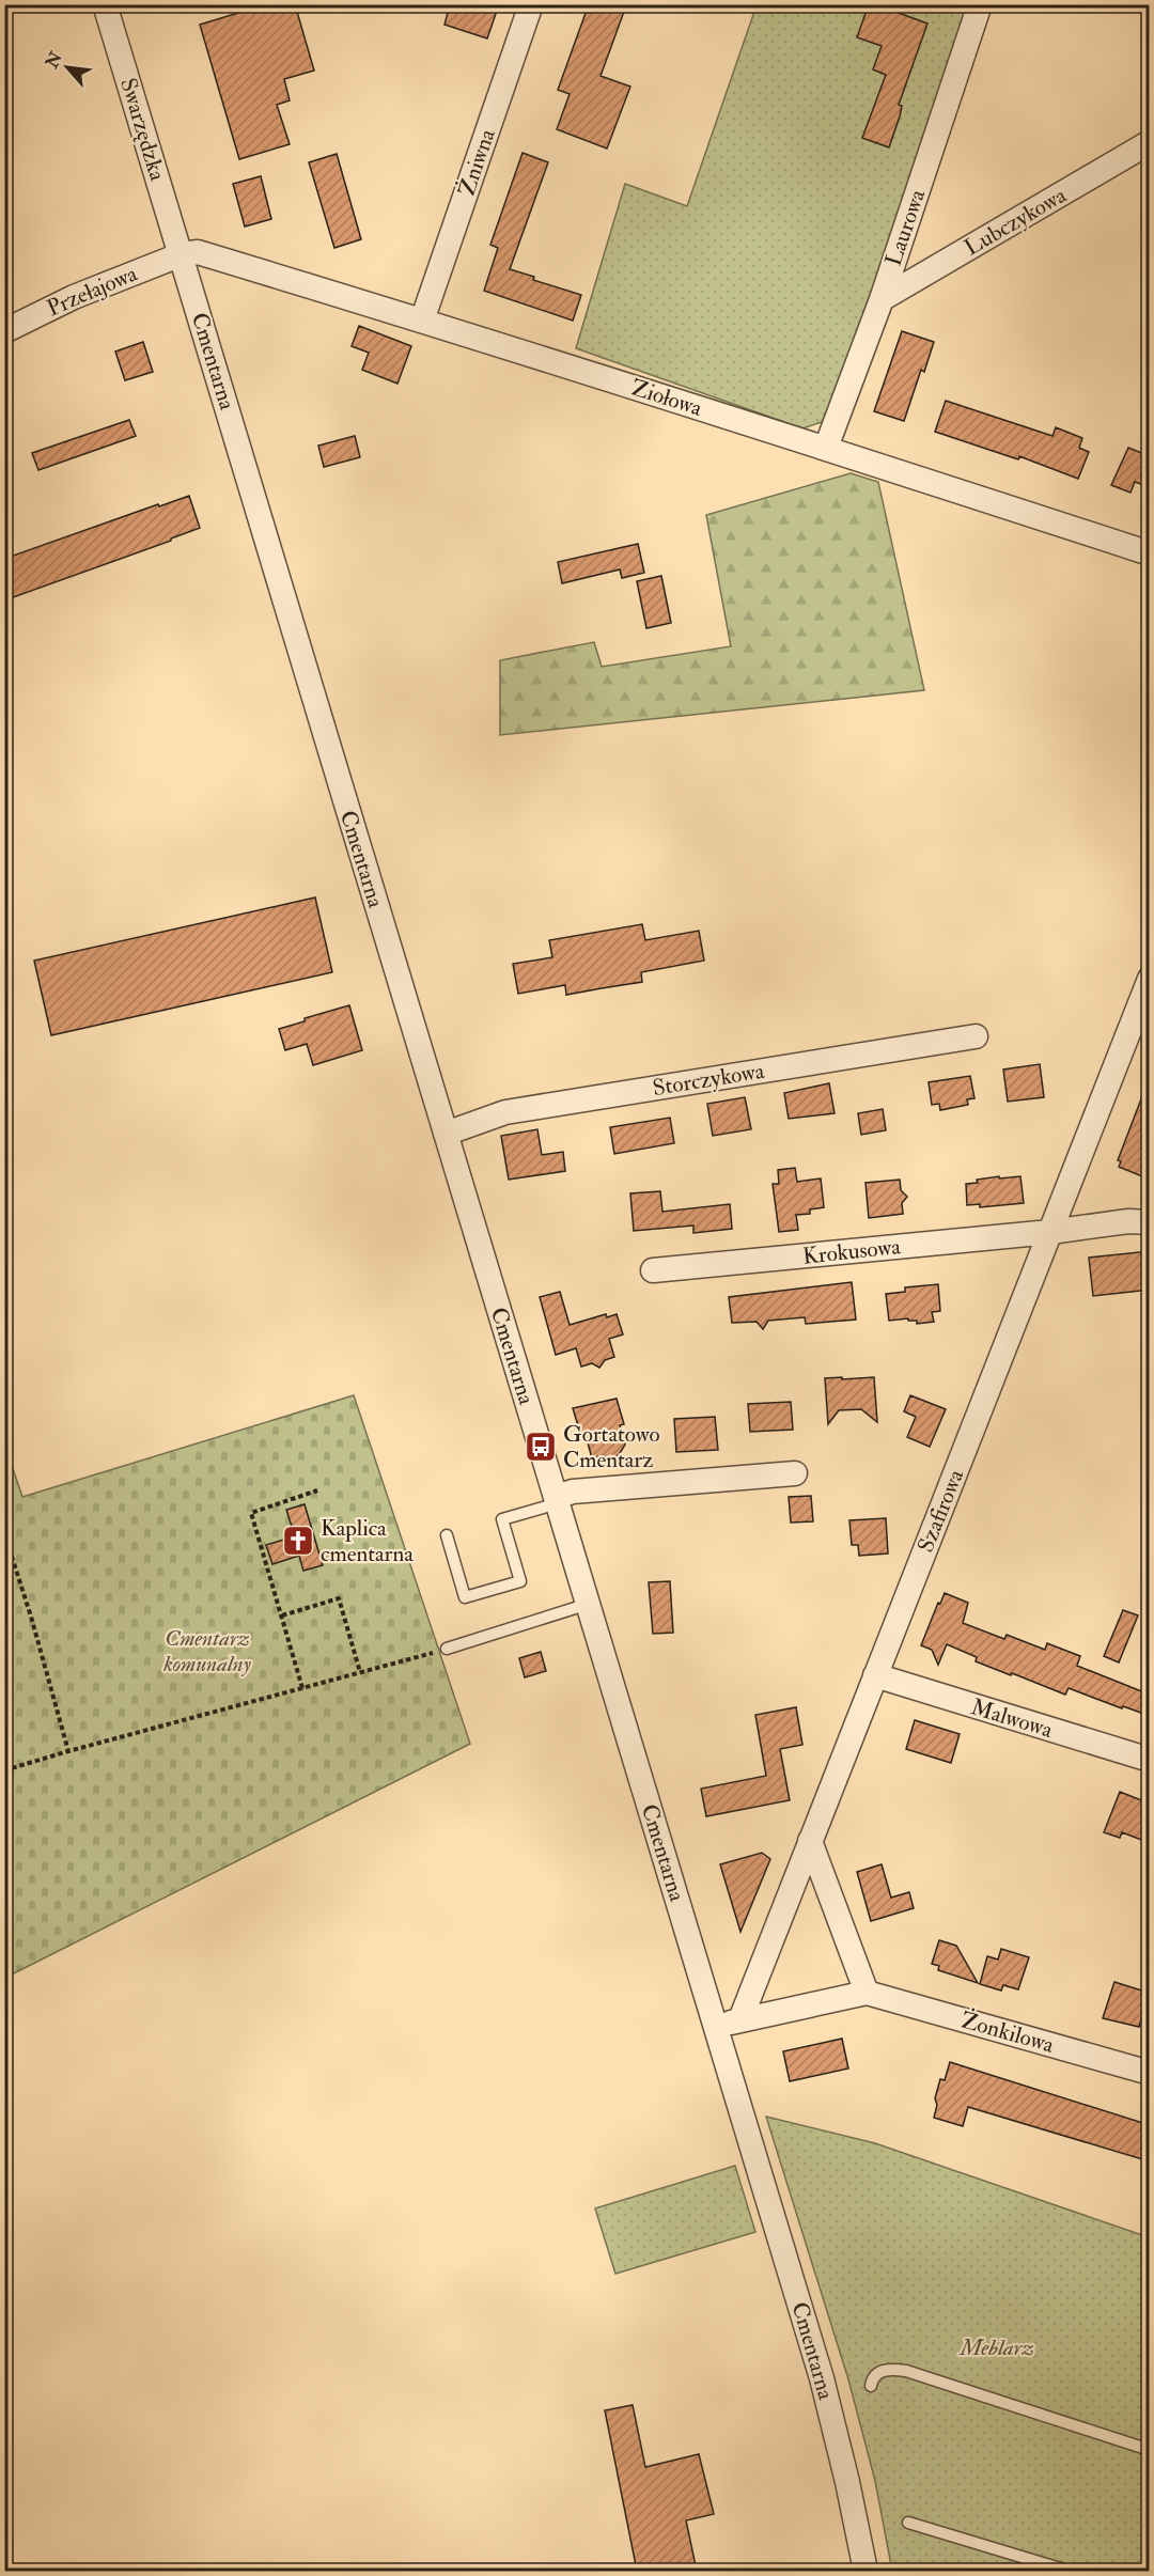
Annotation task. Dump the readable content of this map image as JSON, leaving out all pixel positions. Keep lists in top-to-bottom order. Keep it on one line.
{"streets":{"street":["Swarzędzka","Żniwna","Lubczykowa","Laurowa","Przełajowa","Cmentarna","Ziołowa","Storczykowa","Krokusowa","Szafirowa","Malwowa","Żonkilowa"]},"crossings":[["Swarzędzka","Przełajowa"],["Swarzędzka","Cmentarna"],["Swarzędzka","Ziołowa"],["Żniwna","Ziołowa"],["Lubczykowa","Laurowa"],["Laurowa","Ziołowa"],["Przełajowa","Cmentarna"],["Przełajowa","Ziołowa"],["Cmentarna","Ziołowa"],["Cmentarna","Storczykowa"],["Krokusowa","Szafirowa"],["Szafirowa","Malwowa"],["Szafirowa","Żonkilowa"]],"parks":["Cmentarz komunalny","Meblarz"],"places":{"bus stop":["Gortatowo Cmentarz"],"church":["Kaplica cmentarna"]},"north":"top left"}
